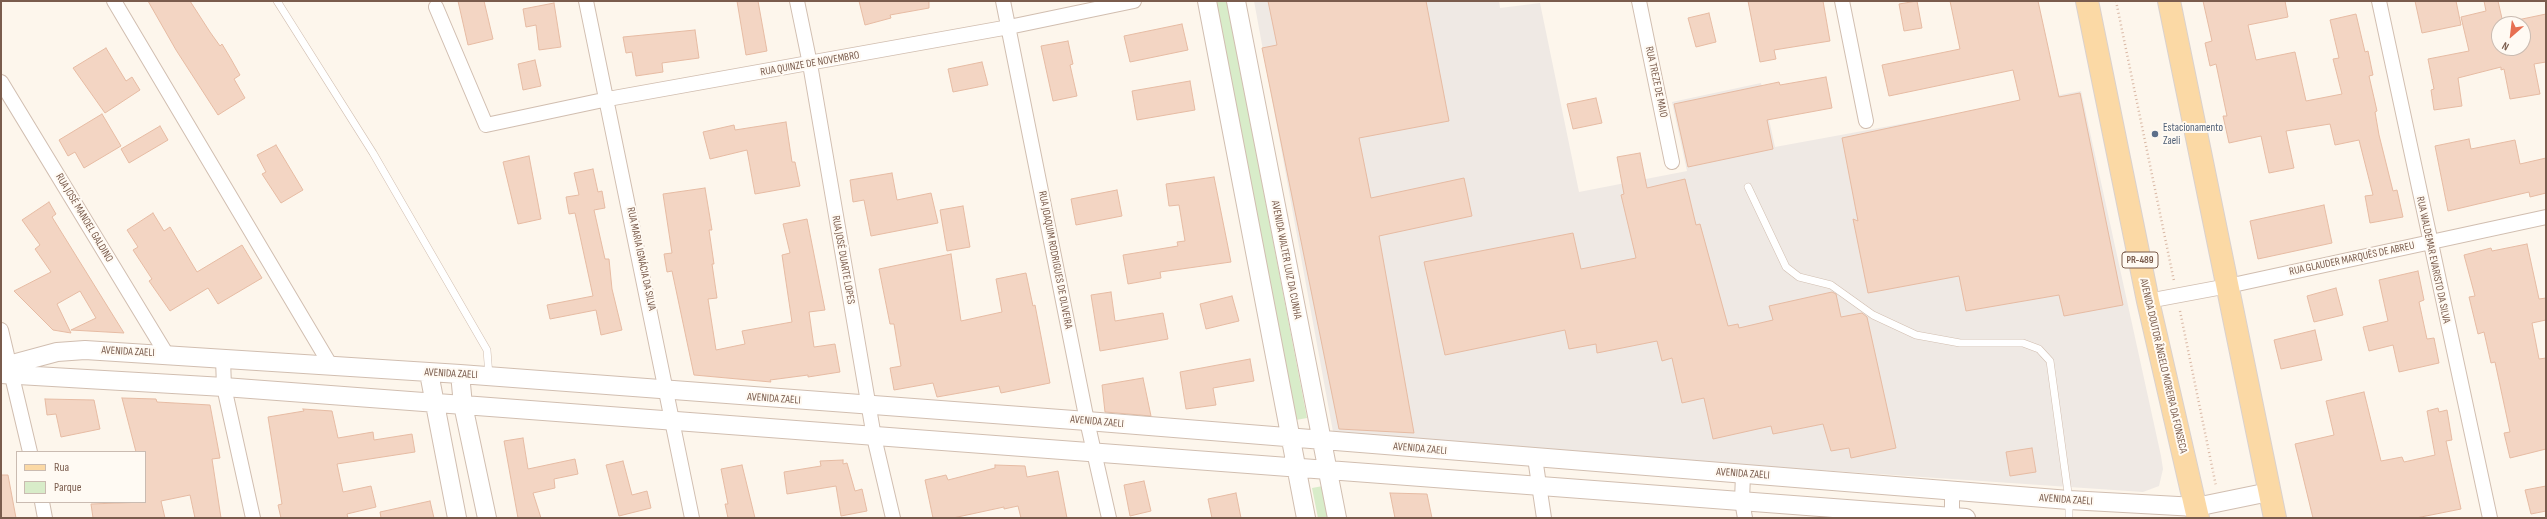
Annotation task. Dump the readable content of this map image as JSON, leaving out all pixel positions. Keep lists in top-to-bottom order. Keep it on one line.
{"streets":{"main road":["PR-489","AVENIDA DOUTOR ÂNGELO MOREIRA DA FONSECA"],"street":["RUA QUINZE DE NOVEMBRO","RUA TREZE DE MAIO","RUA JOSÉ MANOEL GALDINO","RUA MARIA IGNÁCIA DA SILVA","RUA GLAUDER MARQUÊS DE ABREU","RUA JOSÉ DUARTE LOPES","RUA JOAQUIM RODRIGUES DE OLIVEIRA","AVENIDA WALTER LUIZ DA CUNHA","RUA WALDEMAR EVARISTO DA SILVA","AVENIDA ZAELI"]},"crossings":[["RUA QUINZE DE NOVEMBRO","RUA MARIA IGNÁCIA DA SILVA"],["RUA QUINZE DE NOVEMBRO","RUA JOSÉ DUARTE LOPES"],["RUA QUINZE DE NOVEMBRO","RUA JOAQUIM RODRIGUES DE OLIVEIRA"],["RUA JOSÉ MANOEL GALDINO","AVENIDA ZAELI"],["RUA MARIA IGNÁCIA DA SILVA","AVENIDA ZAELI"],["RUA GLAUDER MARQUÊS DE ABREU","RUA WALDEMAR EVARISTO DA SILVA"],["RUA GLAUDER MARQUÊS DE ABREU","AVENIDA DOUTOR ÂNGELO MOREIRA DA FONSECA"],["RUA JOSÉ DUARTE LOPES","AVENIDA ZAELI"],["RUA JOAQUIM RODRIGUES DE OLIVEIRA","AVENIDA ZAELI"],["AVENIDA WALTER LUIZ DA CUNHA","AVENIDA ZAELI"],["AVENIDA ZAELI","AVENIDA DOUTOR ÂNGELO MOREIRA DA FONSECA"]],"places":["Estacionamento Zaeli"],"legend":["Rua","Parque"],"north":"bottom left"}
